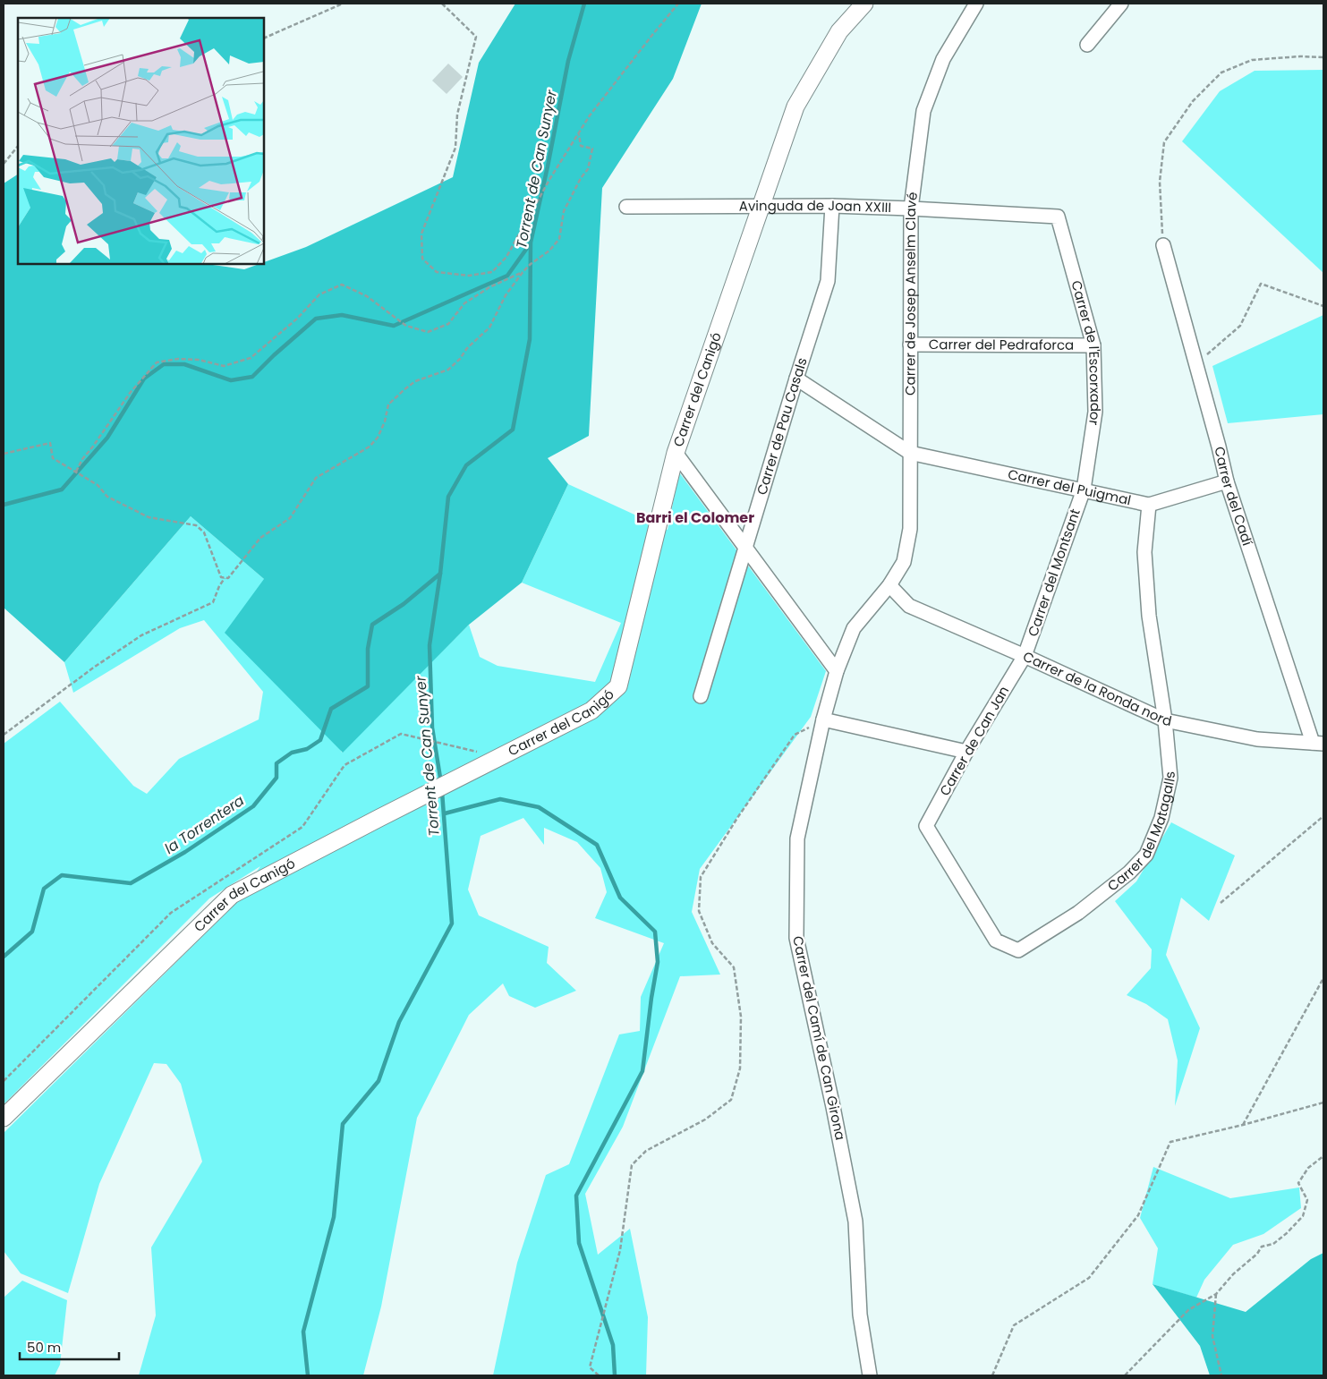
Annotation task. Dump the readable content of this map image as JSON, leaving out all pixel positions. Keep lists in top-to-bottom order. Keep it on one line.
{"streets":{"street":["Avinguda de Joan XXIII","Carrer de Josep Anselm Clavé","Carrer del Pedraforca","Carrer de l'Escorxador","Carrer del Canigó","Carrer de Pau Casals","Carrer del Puigmal","Carrer del Cadí","Carrer del Montsant","Carrer de la Ronda nord","Carrer de Can Jan","Carrer del Matagalls","Carrer del Camí de Can Girona"]},"crossings":[["Avinguda de Joan XXIII","Carrer de Josep Anselm Clavé"],["Avinguda de Joan XXIII","Carrer de l'Escorxador"],["Avinguda de Joan XXIII","Carrer del Canigó"],["Avinguda de Joan XXIII","Carrer de Pau Casals"],["Carrer de Josep Anselm Clavé","Carrer del Pedraforca"],["Carrer de Josep Anselm Clavé","Carrer del Puigmal"],["Carrer de Josep Anselm Clavé","Carrer de la Ronda nord"],["Carrer de Josep Anselm Clavé","Carrer del Camí de Can Girona"],["Carrer del Pedraforca","Carrer de l'Escorxador"],["Carrer de l'Escorxador","Carrer del Puigmal"],["Carrer de l'Escorxador","Carrer del Montsant"],["Carrer del Puigmal","Carrer del Cadí"],["Carrer del Puigmal","Carrer del Montsant"],["Carrer del Puigmal","Carrer del Matagalls"],["Carrer del Cadí","Carrer de la Ronda nord"],["Carrer del Montsant","Carrer de la Ronda nord"],["Carrer del Montsant","Carrer de Can Jan"],["Carrer de la Ronda nord","Carrer de Can Jan"],["Carrer de la Ronda nord","Carrer del Matagalls"],["Carrer de la Ronda nord","Carrer del Camí de Can Girona"],["Carrer de Can Jan","Carrer del Matagalls"]],"districts":["Barri el Colomer"],"water":["Torrent de Can Sunyer","la Torrentera"],"scale_bar":"50 m"}
